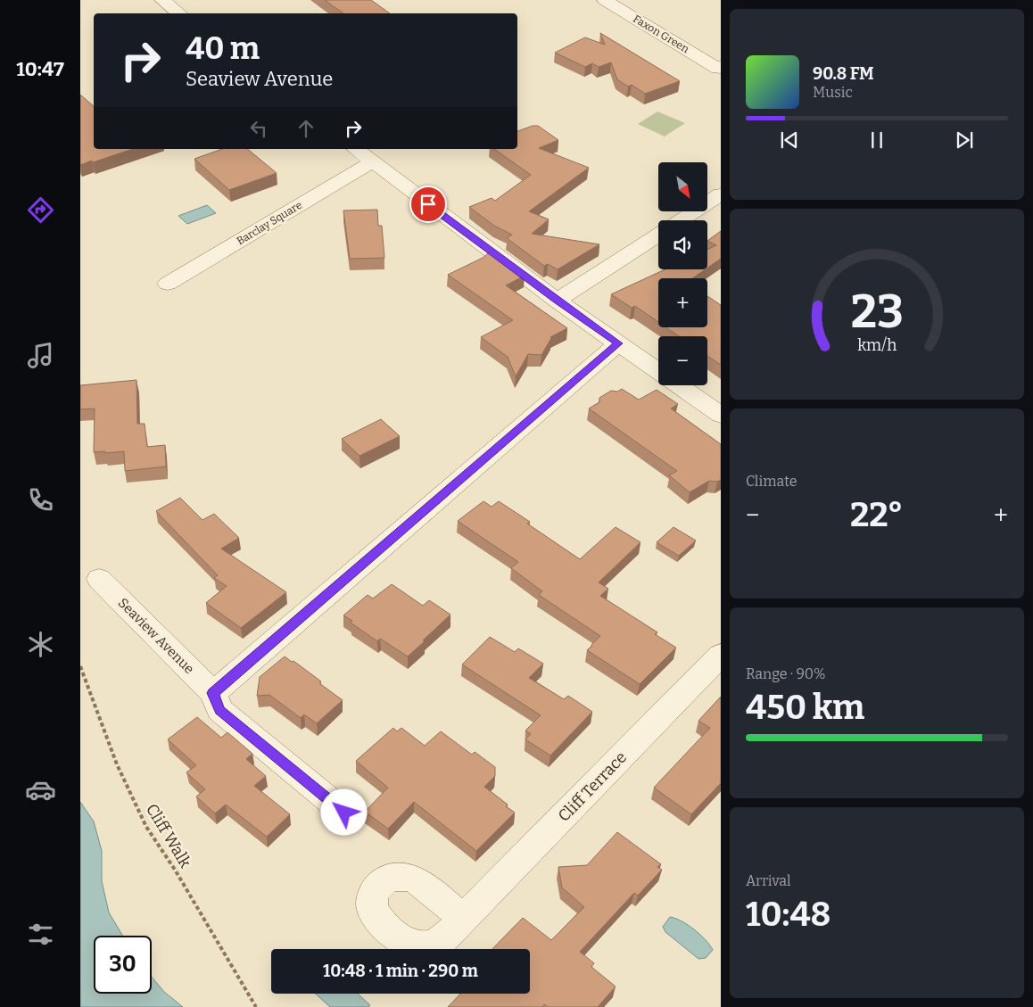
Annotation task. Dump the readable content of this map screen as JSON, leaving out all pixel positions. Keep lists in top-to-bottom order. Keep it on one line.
{"streets":{"street":["Faxon Green","Barclay Square","Seaview Avenue","Cliff Terrace"],"path":["Cliff Walk"]},"north":"bottom right","page":{"tabs":"10:47","turn":["40 m","Seaview Avenue"],"song":["90.8 FM","Music"],"map_buttons":["+","−"],"tile":["Climate",["Range · 90%","450 km"],["Arrival","10:48"]],"heat":["−","22°","+"],"limit":"30","trip":"10:48 · 1 min · 290 m","gauge":["23","km/h"]}}
